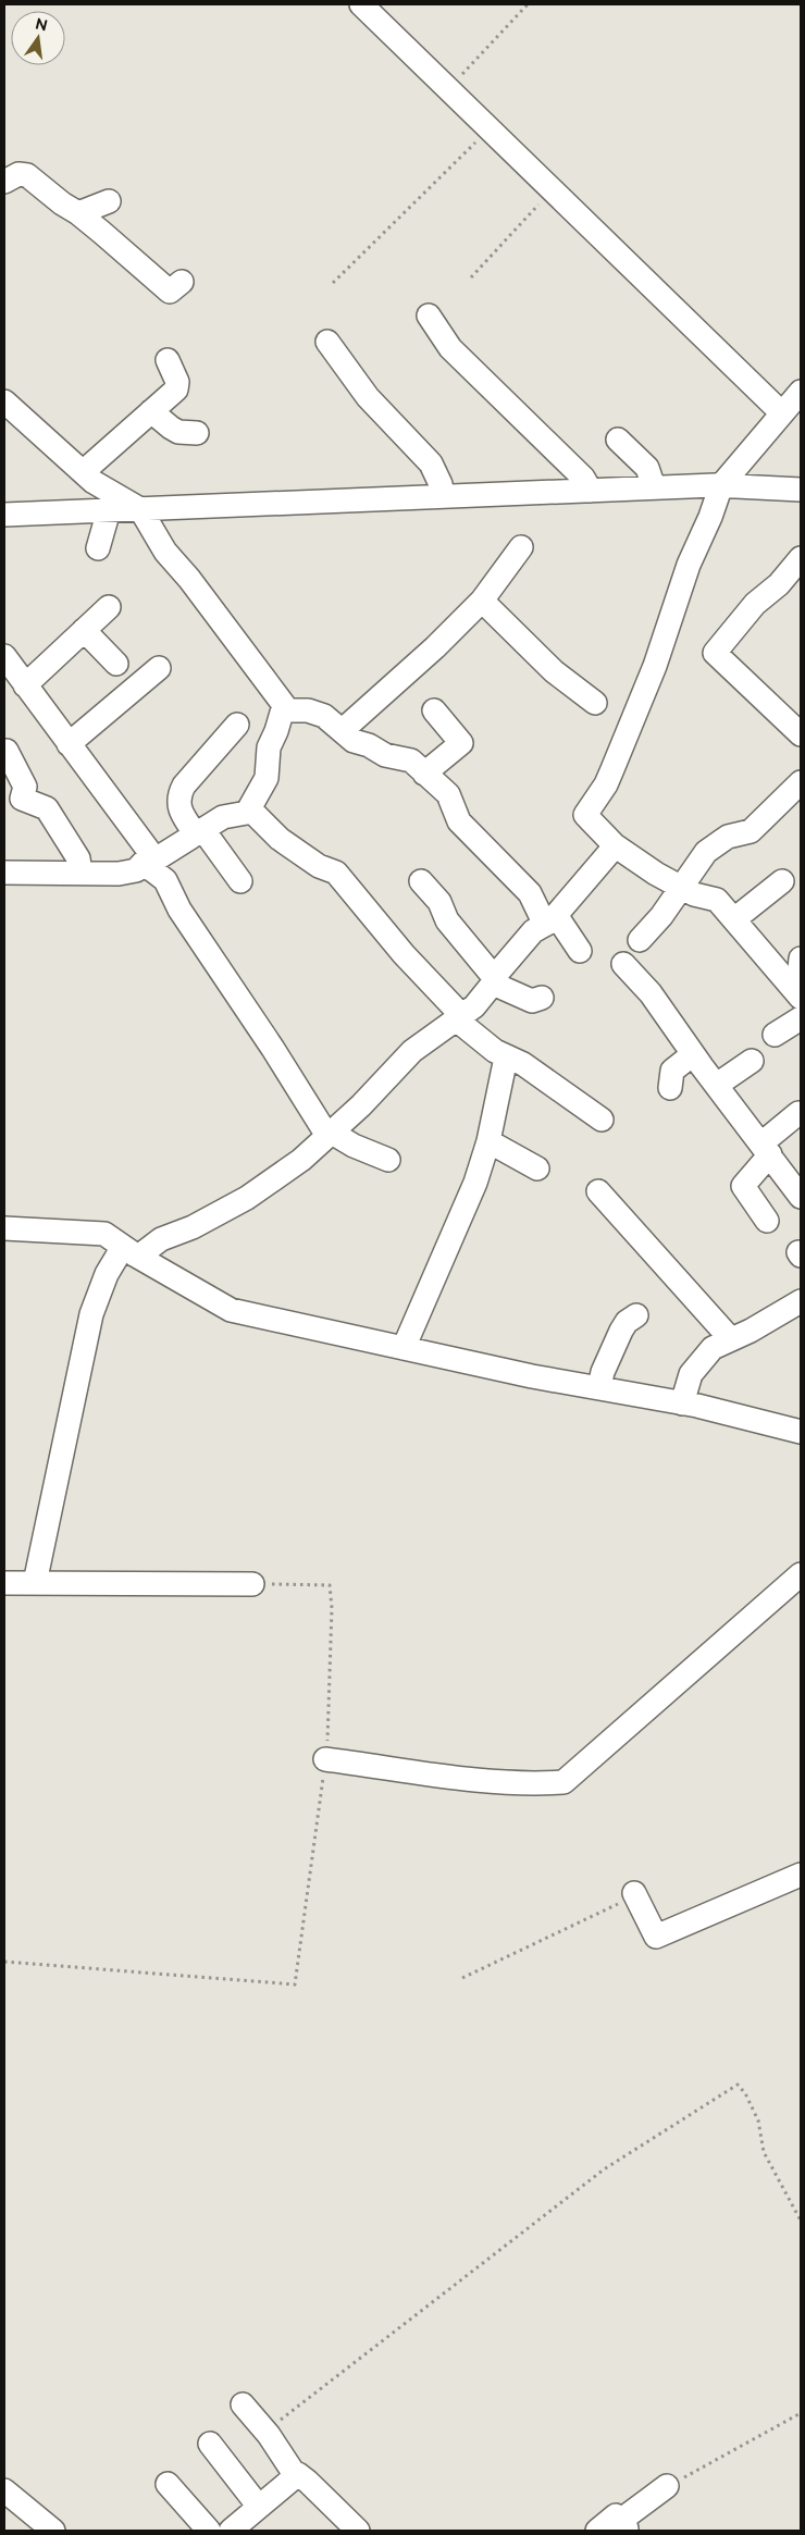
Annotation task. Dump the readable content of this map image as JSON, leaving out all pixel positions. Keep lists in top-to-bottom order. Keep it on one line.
{"north":"top"}
